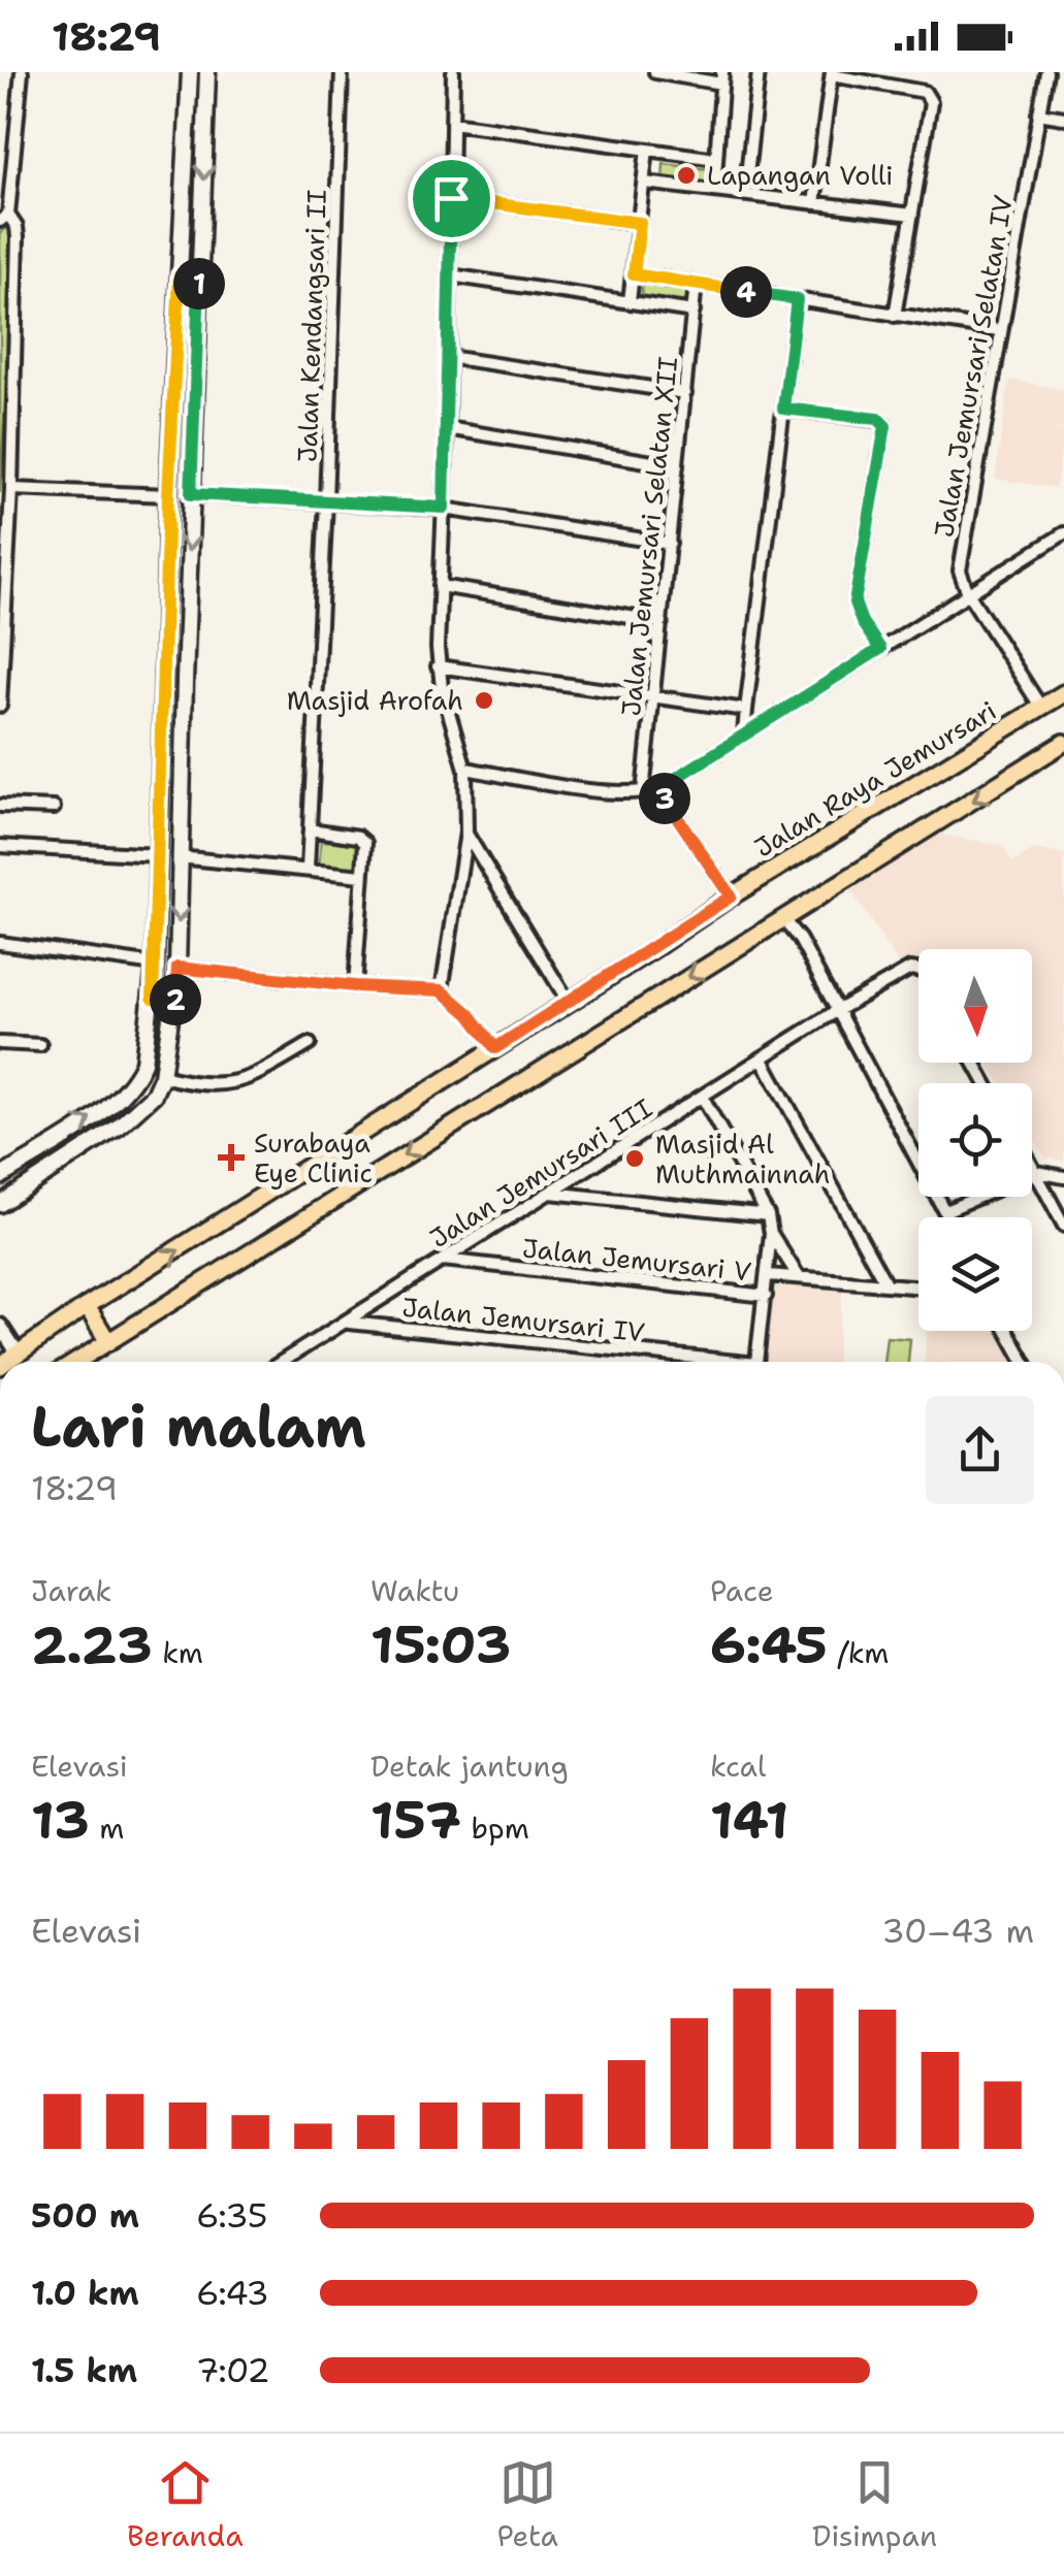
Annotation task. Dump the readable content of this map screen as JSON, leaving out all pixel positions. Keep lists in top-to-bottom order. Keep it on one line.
{"streets":{"main road":["Jalan Raya Jemursari"],"street":["Jalan Kendangsari II","Jalan Jemursari Selatan IV","Jalan Jemursari Selatan XII","Jalan Jemursari III","Jalan Jemursari V","Jalan Jemursari IV"]},"crossings":[["Jalan Jemursari Selatan IV","Jalan Raya Jemursari"],["Jalan Jemursari III","Jalan Jemursari V"],["Jalan Jemursari III","Jalan Jemursari IV"]],"places":{"other":["Lapangan Volli","Masjid Arofah","Masjid Al Muthmainnah"],"health":["Surabaya Eye Clinic"]},"north":"bottom","page":{"status":"18:29","pins":["1","4","3","2"],"heading":["Lari malam","18:29"],"stats":[["Jarak","2.23 km"],["Waktu","15:03"],["Pace","6:45 /km"],["Elevasi","13 m"],["Detak jantung","157 bpm"],["kcal","141"]],"chart":["Elevasi","30–43 m"],"list":[{"name":"500 m","note":"6:35"},{"name":"1.0 km","note":"6:43"},{"name":"1.5 km","note":"7:02"}],"tabs":["Beranda","Peta","Disimpan"]}}
